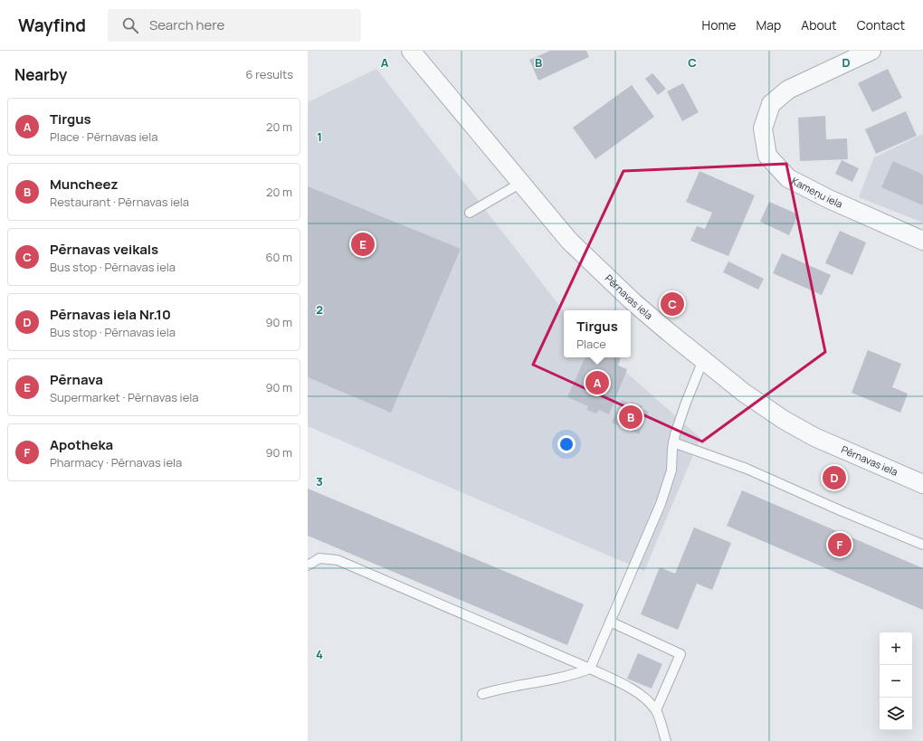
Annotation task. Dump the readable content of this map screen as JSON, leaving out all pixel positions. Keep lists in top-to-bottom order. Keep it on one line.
{"streets":{"street":["Kameņu iela","Pērnavas iela"]},"page":{"header":"Wayfind","search":"Search here","nav":["Home","Map","About","Contact"],"heading":["Nearby","6 results"],"list":[{"mark":"A","name":"Tirgus","note":"Place · Pērnavas iela","value":"20 m"},{"mark":"B","name":"Muncheez","note":"Restaurant · Pērnavas iela","value":"20 m"},{"mark":"C","name":"Pērnavas veikals","note":"Bus stop · Pērnavas iela","value":"60 m"},{"mark":"D","name":"Pērnavas iela Nr.10","note":"Bus stop · Pērnavas iela","value":"90 m"},{"mark":"E","name":"Pērnava","note":"Supermarket · Pērnavas iela","value":"90 m"},{"mark":"F","name":"Apotheka","note":"Pharmacy · Pērnavas iela","value":"90 m"}],"pins":["E","C","A","B","D","F"],"popup":["Tirgus","Place"],"map_buttons":["+","−"]},"grid":{"columns":["A","B","C","D"],"rows":["1","2","3","4"]}}
